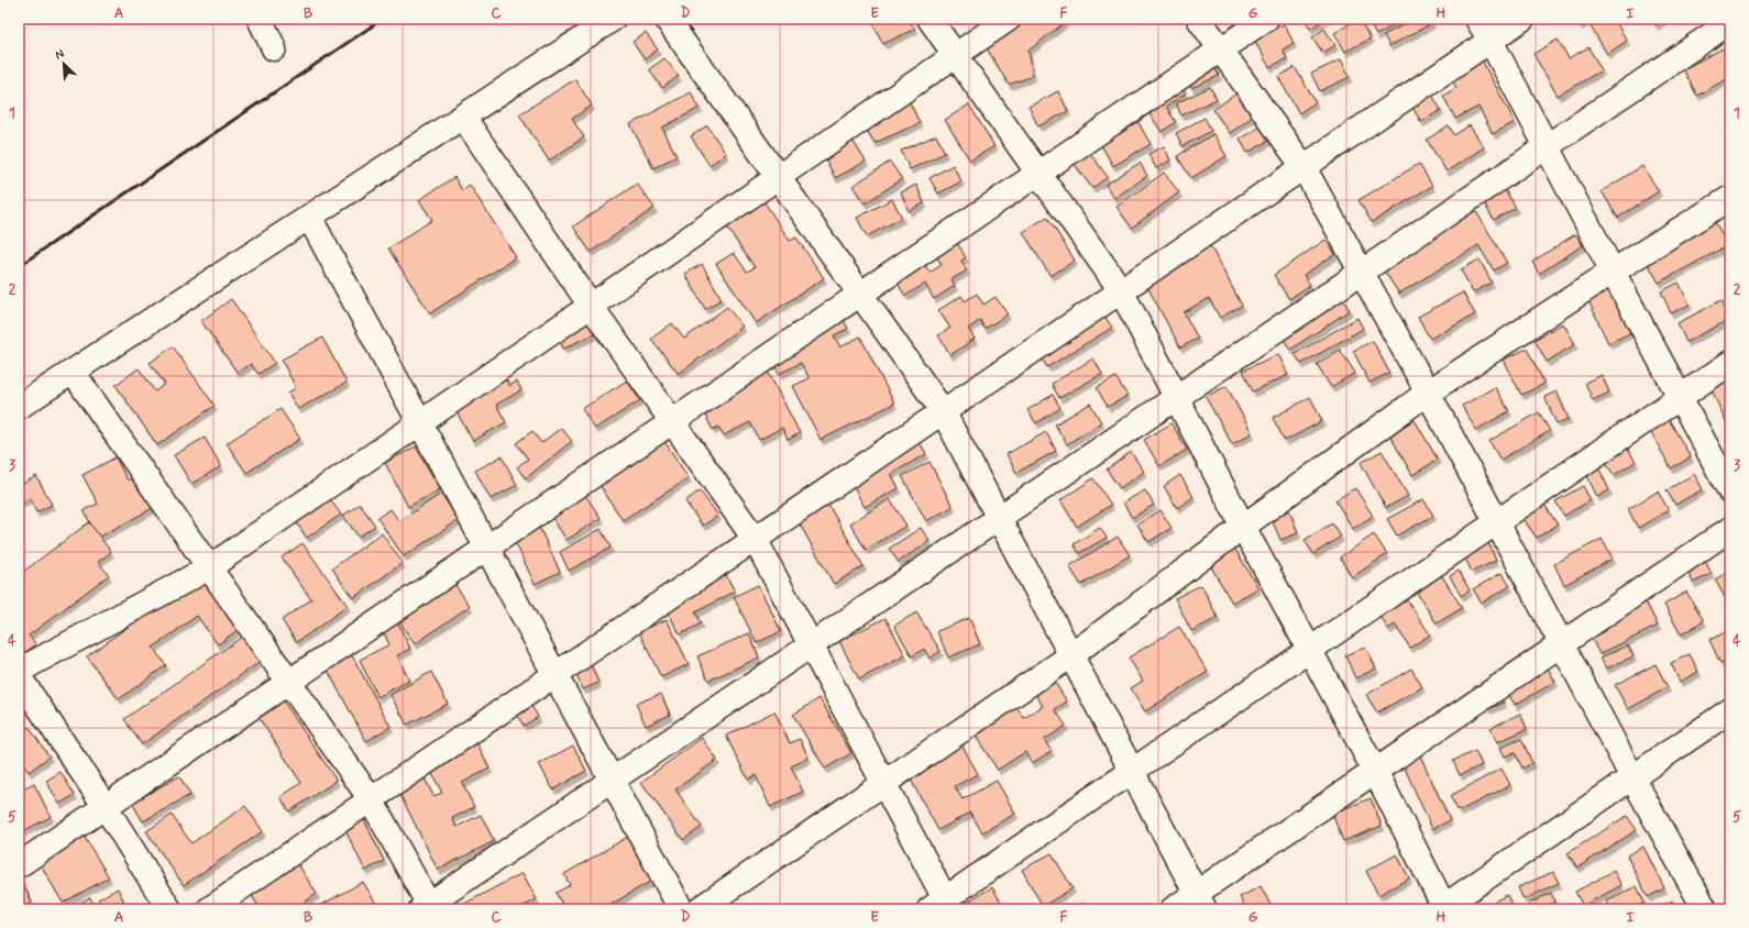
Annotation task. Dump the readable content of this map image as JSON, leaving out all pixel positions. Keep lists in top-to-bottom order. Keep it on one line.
{"north":"top left","grid":{"columns":["A","B","C","D","E","F","G","H","I"],"rows":["1","2","3","4","5"]}}
